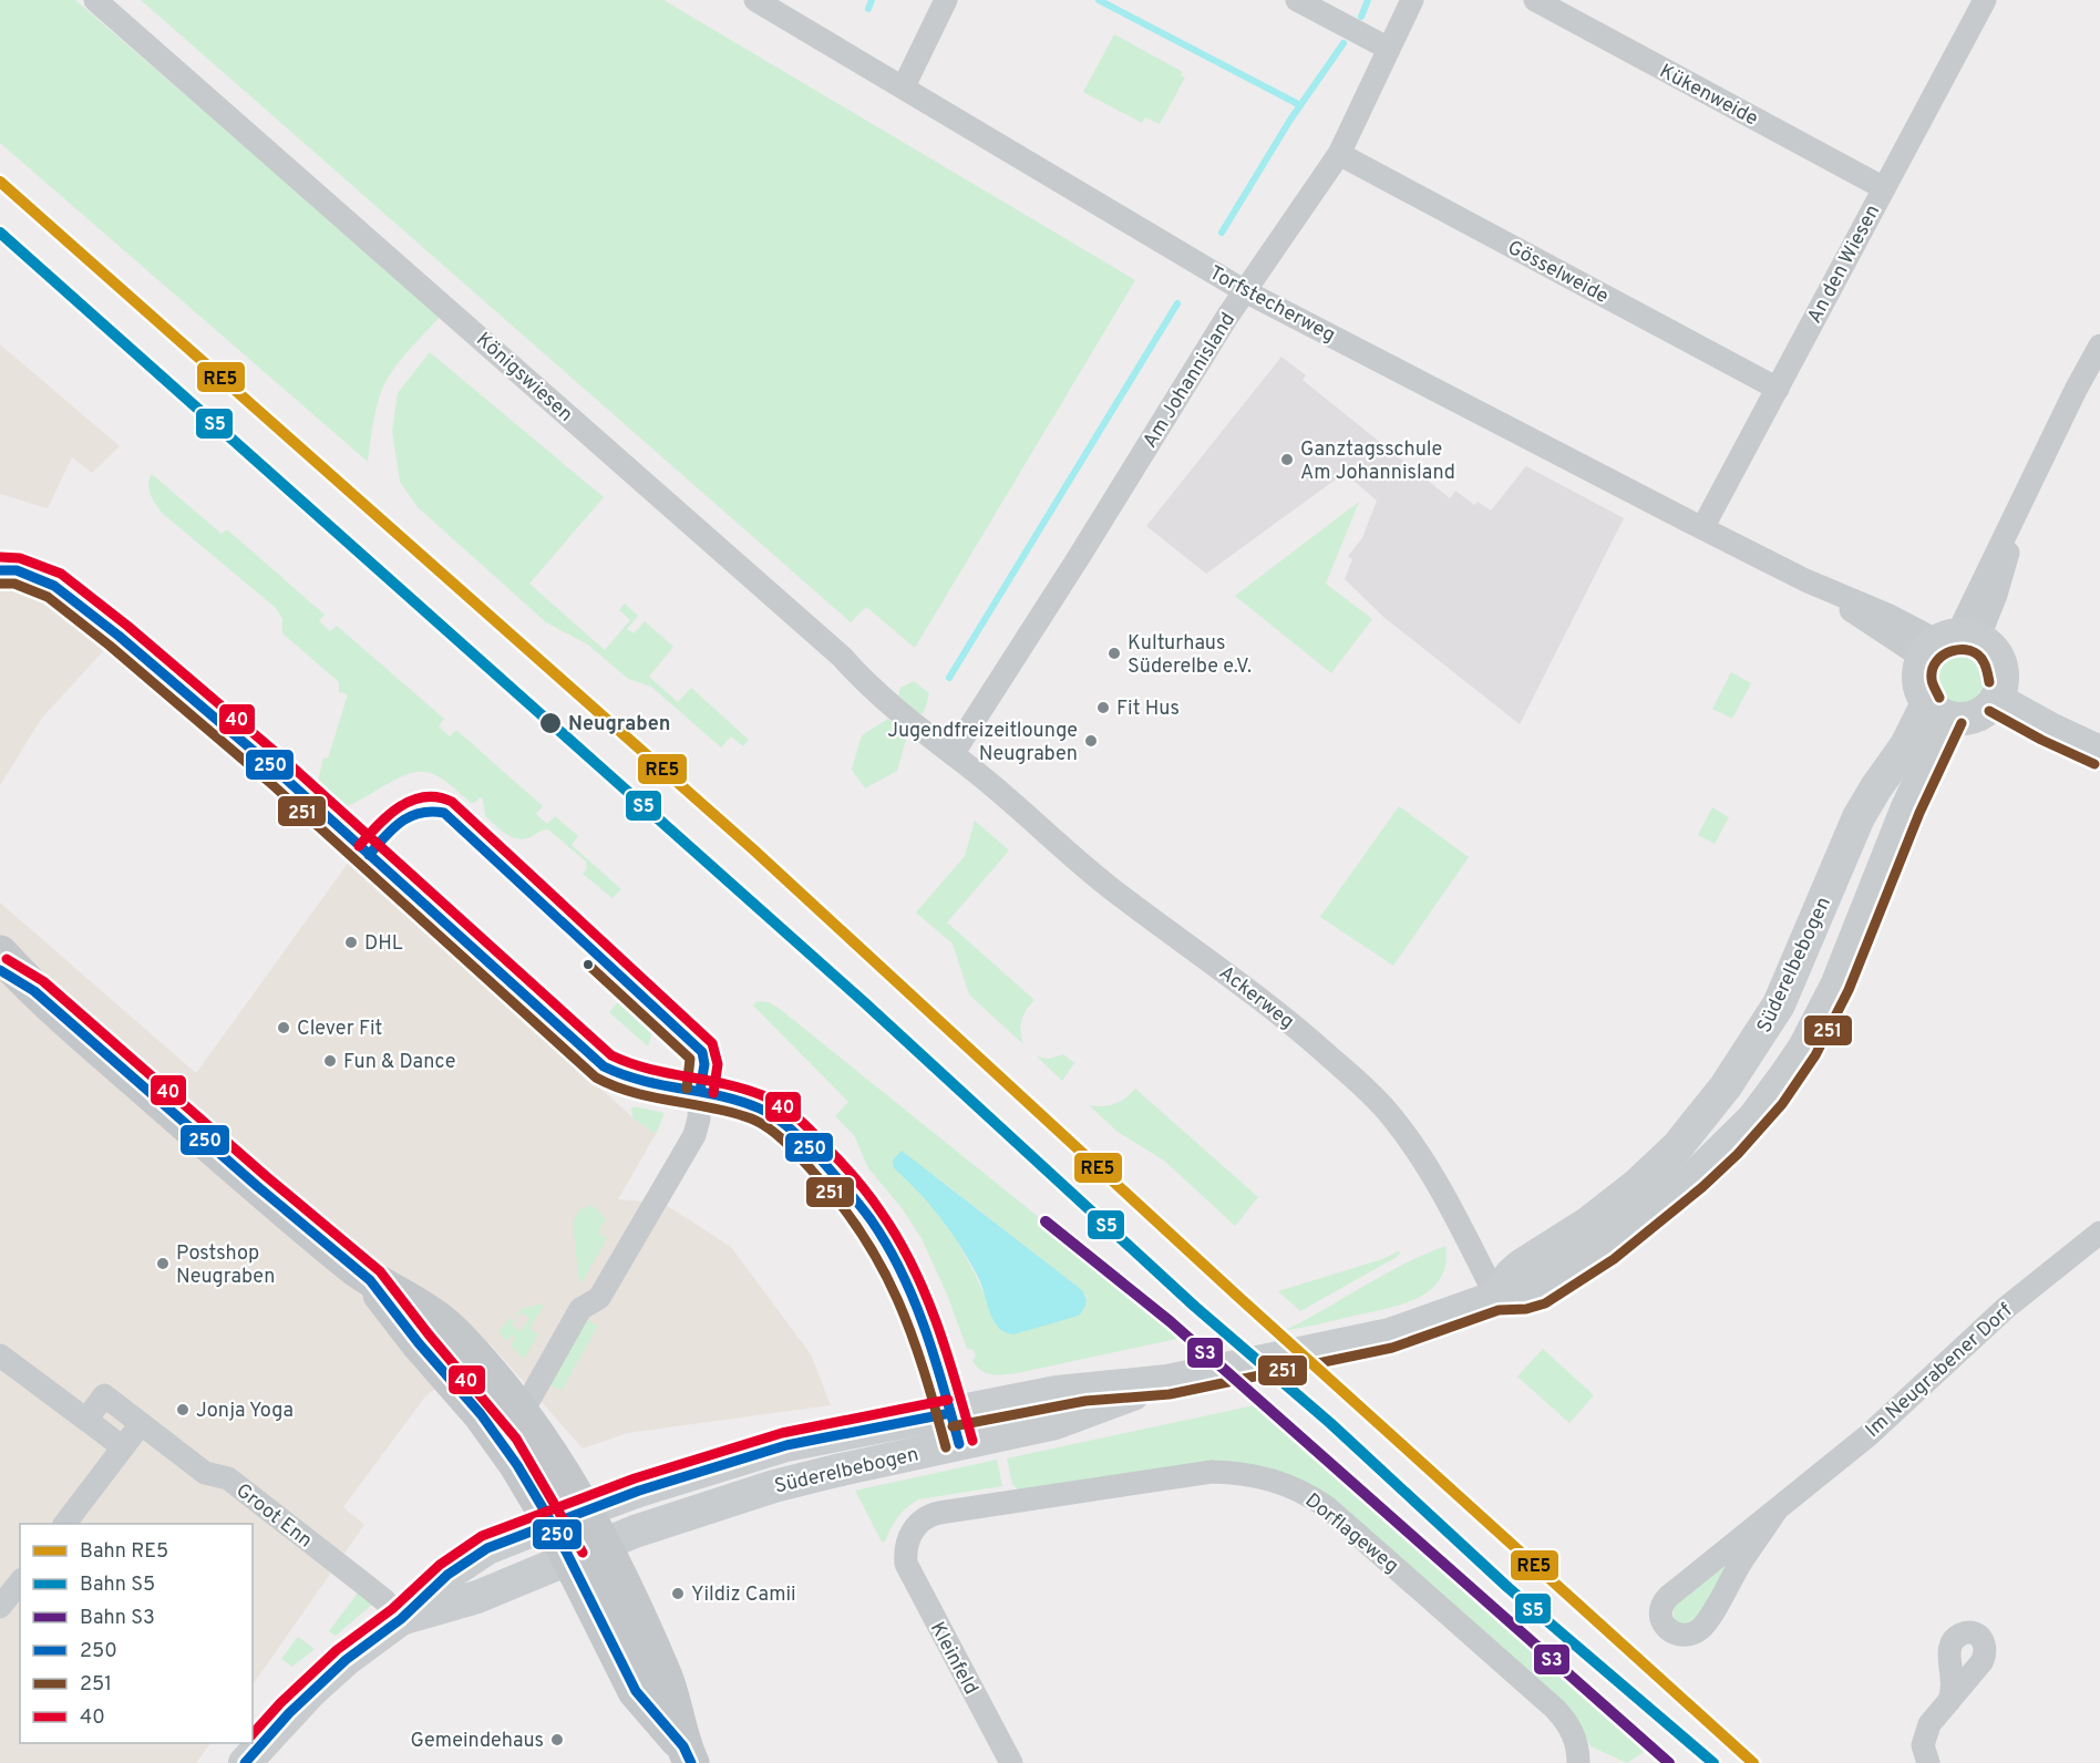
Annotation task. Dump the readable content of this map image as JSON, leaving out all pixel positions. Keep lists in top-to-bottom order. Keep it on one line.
{"streets":{"main road":["Süderelbebogen"],"street":["Kükenweide","An den Wiesen","Gösselweide","Torfstecherweg","Königswiesen","Am Johannisland","Ackerweg","Im Neugrabener Dorf","Groot Enn","Dorflageweg","Kleinfeld"]},"crossings":[["Kükenweide","An den Wiesen"],["An den Wiesen","Gösselweide"],["An den Wiesen","Torfstecherweg"],["Gösselweide","Am Johannisland"],["Torfstecherweg","Am Johannisland"],["Torfstecherweg","Süderelbebogen"],["Königswiesen","Am Johannisland"],["Königswiesen","Ackerweg"],["Am Johannisland","Ackerweg"],["Süderelbebogen","Ackerweg"],["Süderelbebogen","Groot Enn"],["Dorflageweg","Kleinfeld"]],"places":["Ganztagsschule Am Johannisland","Kulturhaus Süderelbe e.V.","Fit Hus","Neugraben","Jugendfreizeitlounge Neugraben","DHL","Clever Fit","Fun & Dance","Postshop Neugraben","Jonja Yoga","Yildiz Camii","Gemeindehaus"],"lines":["rail line RE5","rail line S5","transit line 40","transit line 250","transit line 251","rail line S3"],"legend":["Bahn RE5","Bahn S5","Bahn S3","250","251","40"]}
